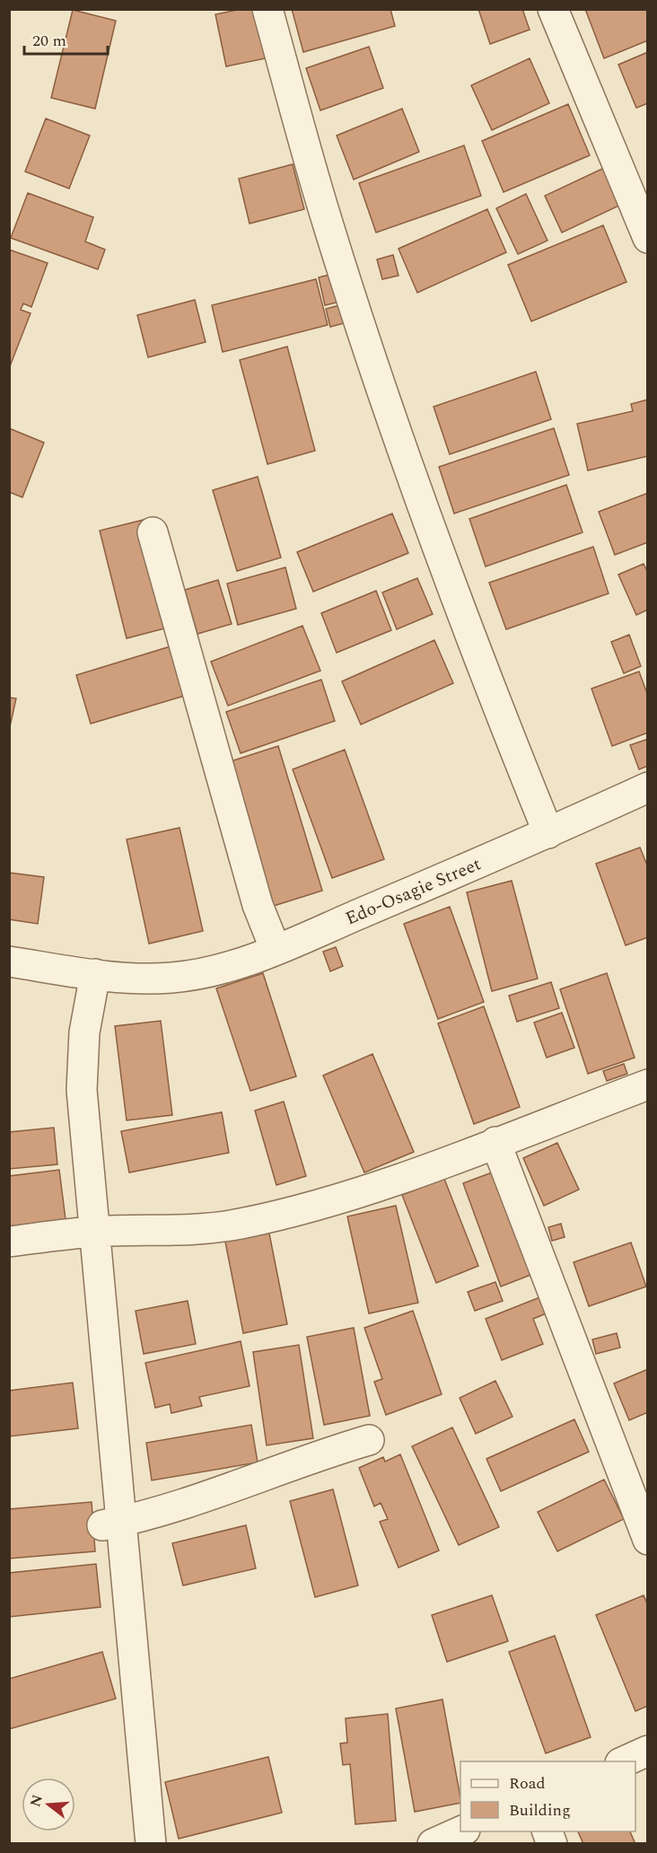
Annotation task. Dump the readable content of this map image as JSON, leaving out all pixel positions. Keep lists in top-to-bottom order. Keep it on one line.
{"streets":{"street":["Edo-Osagie Street"]},"legend":["Road","Building"],"scale_bar":"20 m","north":"left"}
